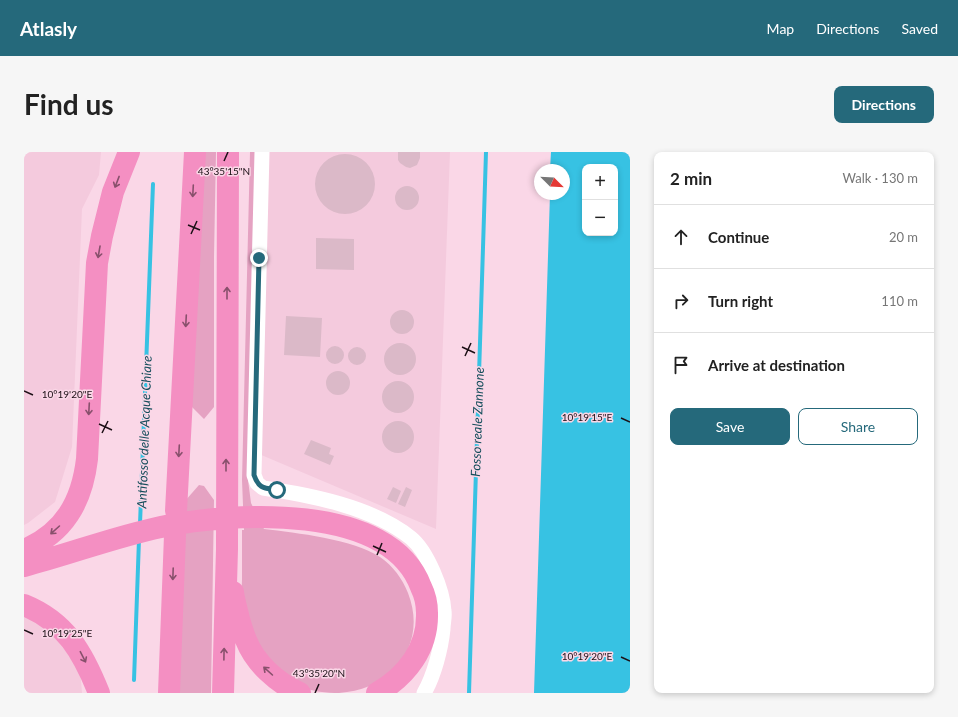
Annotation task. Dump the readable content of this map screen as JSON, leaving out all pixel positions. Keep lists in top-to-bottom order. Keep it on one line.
{"water":["Fosso reale Zannone","Antifosso delle Acque Chiare"],"north":"bottom right","page":{"header":"Atlasly","nav":["Map","Directions","Saved"],"buttons":["Directions",["Save","Share"]],"title":"Find us","heading":["2 min","Walk · 130 m"],"map_buttons":["+","−"],"list":[["Continue","20 m"],["Turn right","110 m"],"Arrive at destination"]},"coordinates":["43°35'15\"N","10°19'20\"E","10°19'15\"E","10°19'25\"E","43°35'20\"N"]}
